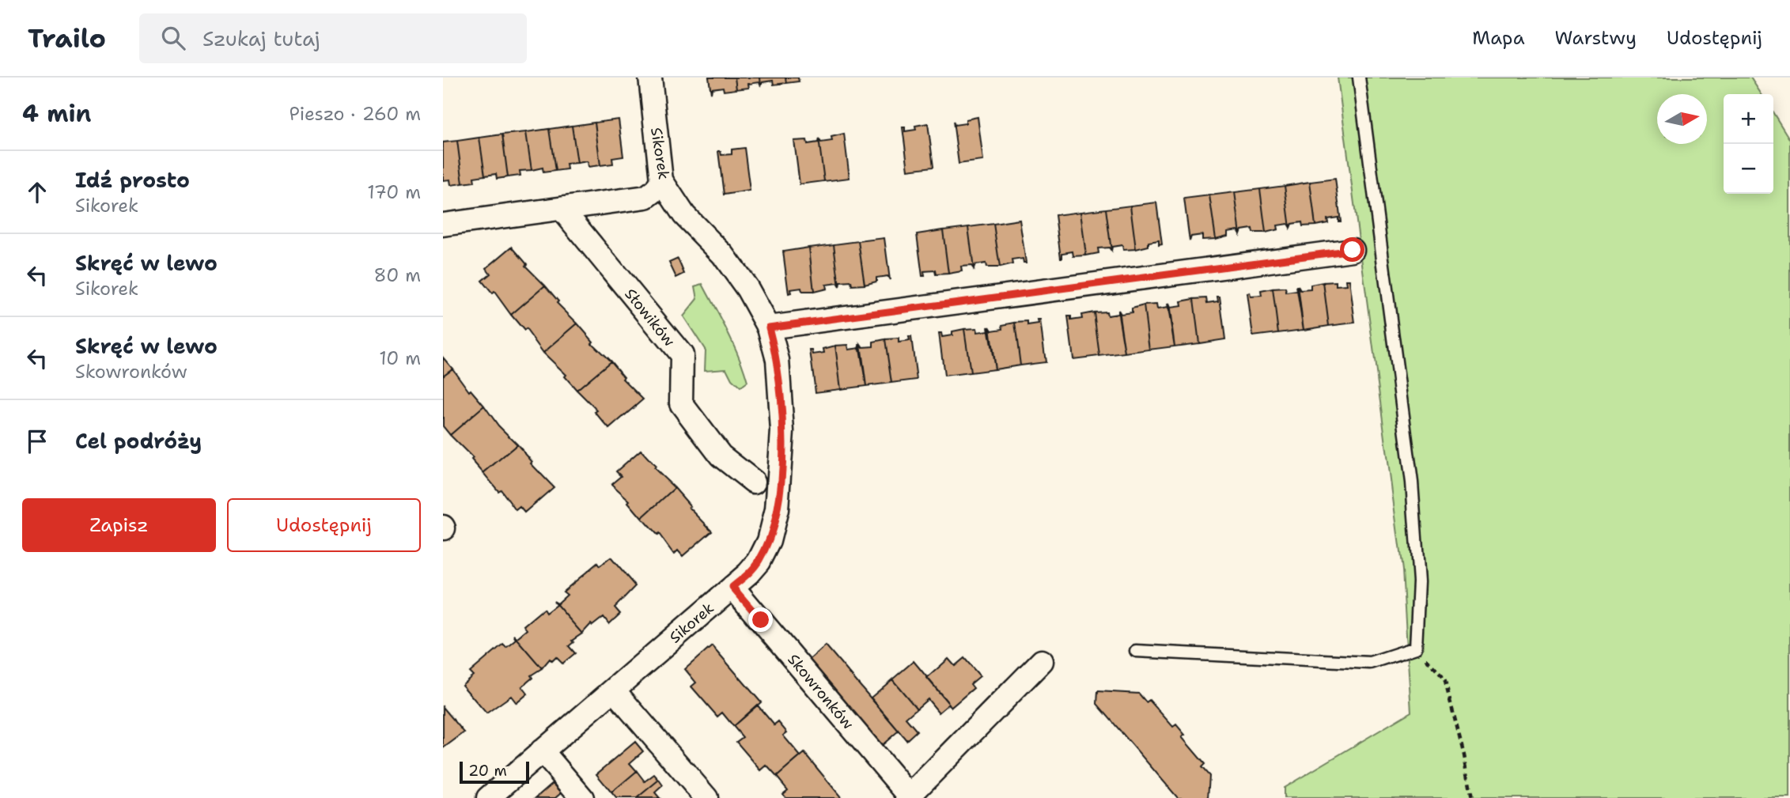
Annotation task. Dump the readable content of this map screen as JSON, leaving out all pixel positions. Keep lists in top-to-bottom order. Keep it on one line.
{"streets":{"street":["Sikorek","Słowików","Skowronków"]},"crossings":[["Sikorek","Skowronków"]],"scale_bar":"20 m","north":"right","page":{"header":"Trailo","search":"Szukaj tutaj","nav":["Mapa","Warstwy","Udostępnij"],"heading":["4 min","Pieszo · 260 m"],"map_buttons":["+","−"],"list":[["Idź prosto","Sikorek","170 m"],["Skręć w lewo","Sikorek","80 m"],["Skręć w lewo","Skowronków","10 m"],"Cel podróży"],"buttons":["Zapisz","Udostępnij"],"scale":"20 m"}}
